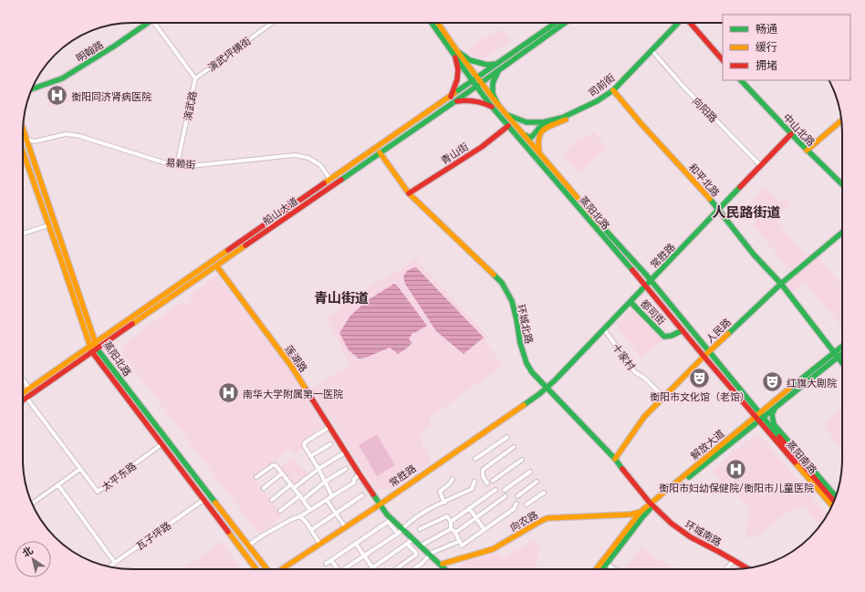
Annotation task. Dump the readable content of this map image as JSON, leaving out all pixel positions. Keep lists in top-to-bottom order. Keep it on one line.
{"streets":{"main road":["明翰路","司前街","中山北路","青山街","和平北路","船山大道","蒸阳北路","常胜路","都司街","环城北路","人民路","莲湖路","解放大道","蒸阳南路","向农路","环城南路"],"street":["演武坪横街","演武路","向阳路","易赖街","十家村","太平东路","瓦子坪路"]},"crossings":[["演武坪横街","演武路"],["司前街","向阳路"],["司前街","和平北路"],["司前街","蒸阳北路"],["演武路","易赖街"],["向阳路","常胜路"],["中山北路","常胜路"],["青山街","蒸阳北路"],["青山街","环城北路"],["易赖街","船山大道"],["易赖街","蒸阳北路"],["和平北路","常胜路"],["和平北路","人民路"],["和平北路","解放大道"],["船山大道","蒸阳北路"],["船山大道","环城北路"],["船山大道","莲湖路"],["船山大道","太平东路"],["蒸阳北路","常胜路"],["蒸阳北路","都司街"],["蒸阳北路","人民路"],["蒸阳北路","解放大道"],["蒸阳北路","蒸阳南路"],["蒸阳北路","太平东路"],["蒸阳北路","瓦子坪路"],["常胜路","都司街"],["常胜路","环城北路"],["常胜路","十家村"],["常胜路","莲湖路"],["环城北路","人民路"],["环城北路","解放大道"],["环城北路","环城南路"],["人民路","十家村"],["莲湖路","向农路"],["解放大道","蒸阳南路"],["解放大道","向农路"],["解放大道","环城南路"]],"districts":["人民路街道","青山街道"],"places":{"hospital":["衡阳同济肾病医院","南华大学附属第一医院","衡阳市妇幼保健院/衡阳市儿童医院"],"theatre":["衡阳市文化馆（老馆）","红旗大剧院"]},"legend":["畅通","缓行","拥堵"],"north":"top left"}
